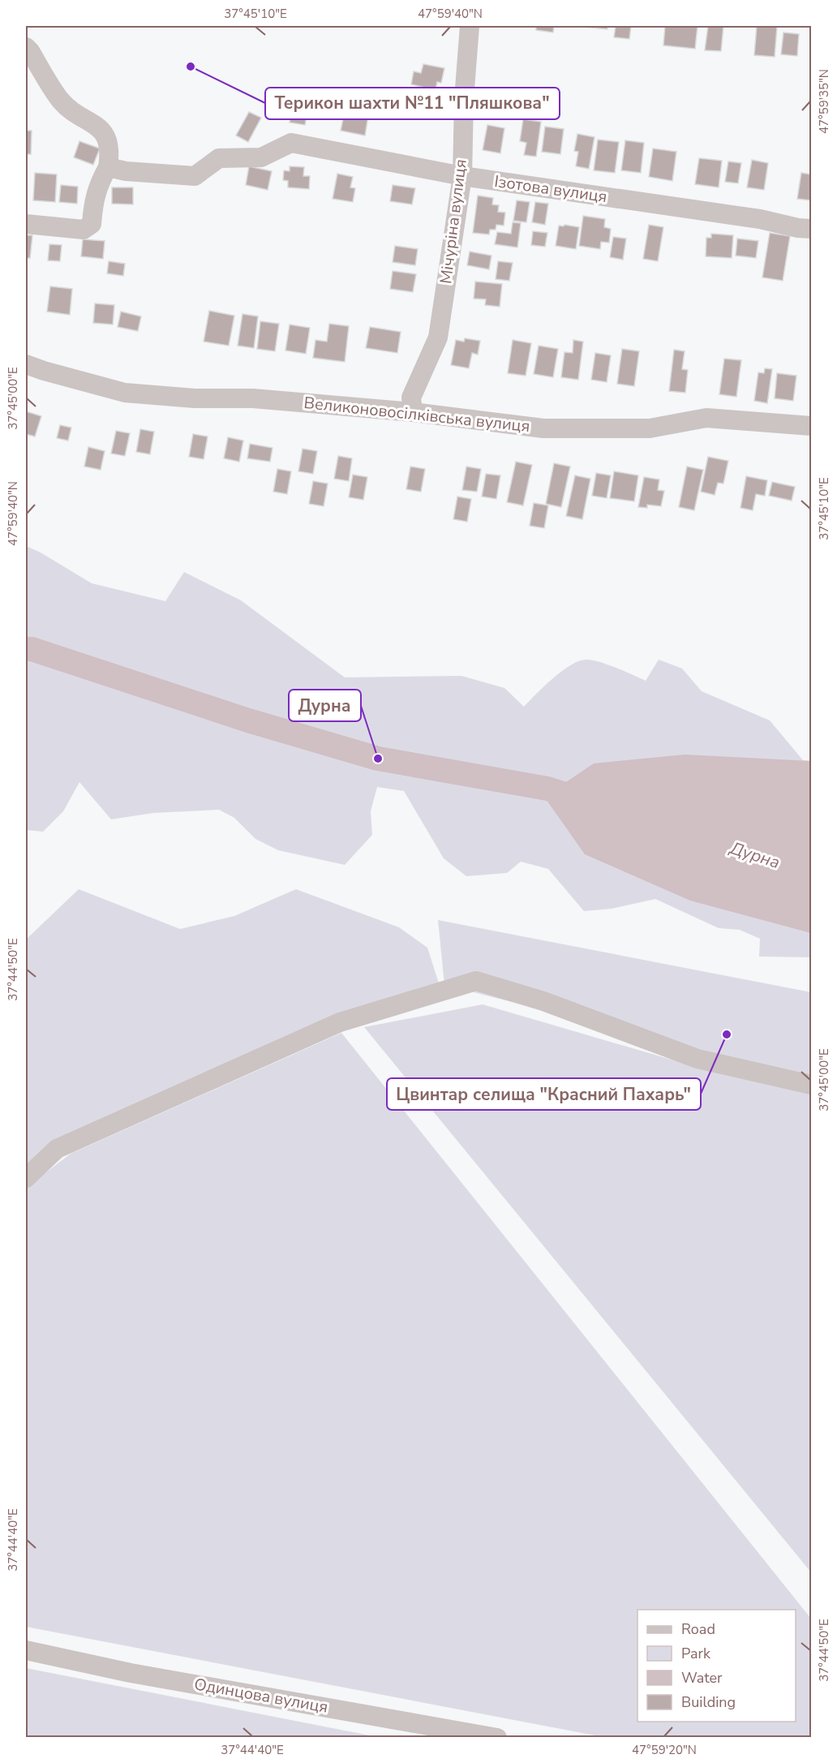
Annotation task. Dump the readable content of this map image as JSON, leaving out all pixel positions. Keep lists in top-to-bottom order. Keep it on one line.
{"streets":{"street":["Ізотова вулиця","Мічуріна вулиця","Великоновосілківська вулиця","Одинцова вулиця"]},"crossings":[["Ізотова вулиця","Мічуріна вулиця"],["Мічуріна вулиця","Великоновосілківська вулиця"]],"water":["Дурна"],"places":["Терикон шахти №11 \"Пляшкова\"","Дурна","Цвинтар селища \"Красний Пахарь\""],"legend":["Road","Park","Water","Building"],"coordinates":["37°45'10\"E","47°59'40\"N","47°59'35\"N","37°45'00\"E","37°44'50\"E","37°44'40\"E","47°59'20\"N"]}
